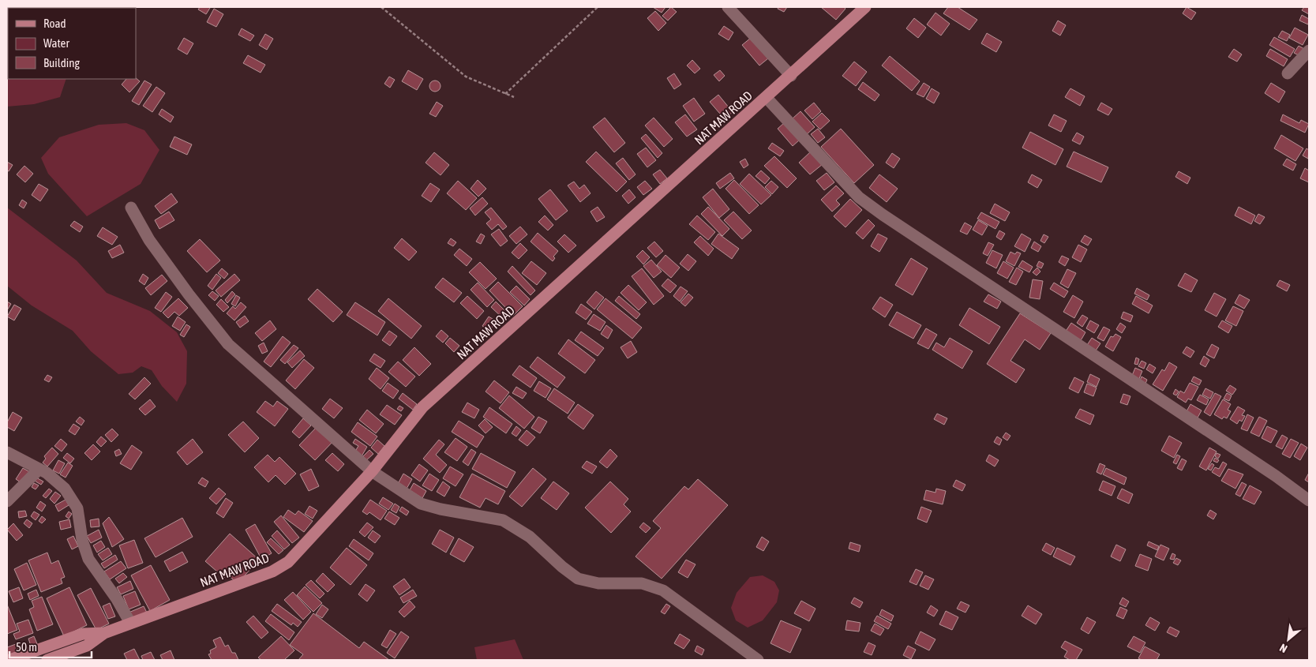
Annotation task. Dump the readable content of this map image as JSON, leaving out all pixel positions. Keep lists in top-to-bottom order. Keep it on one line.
{"streets":{"main road":["NAT MAW ROAD"]},"legend":["Road","Water","Building"],"scale_bar":"50 m","north":"bottom left"}
